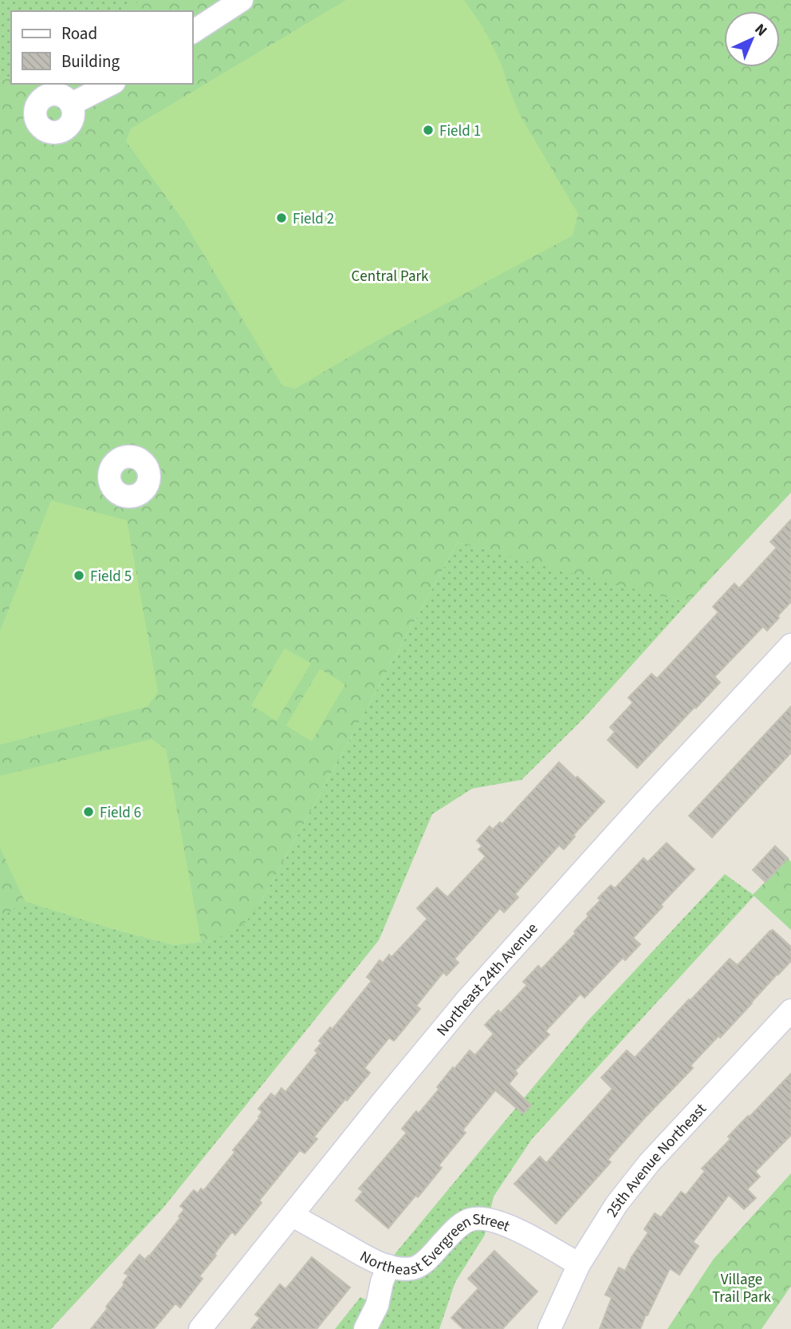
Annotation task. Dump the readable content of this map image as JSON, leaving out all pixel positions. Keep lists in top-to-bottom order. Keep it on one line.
{"streets":{"street":["Northeast 24th Avenue","25th Avenue Northeast","Northeast Evergreen Street"]},"crossings":[["Northeast 24th Avenue","Northeast Evergreen Street"],["25th Avenue Northeast","Northeast Evergreen Street"]],"parks":["Central Park","Village Trail Park"],"places":["Field 1","Field 2","Field 5","Field 6"],"legend":["Road","Building"],"north":"top right"}
